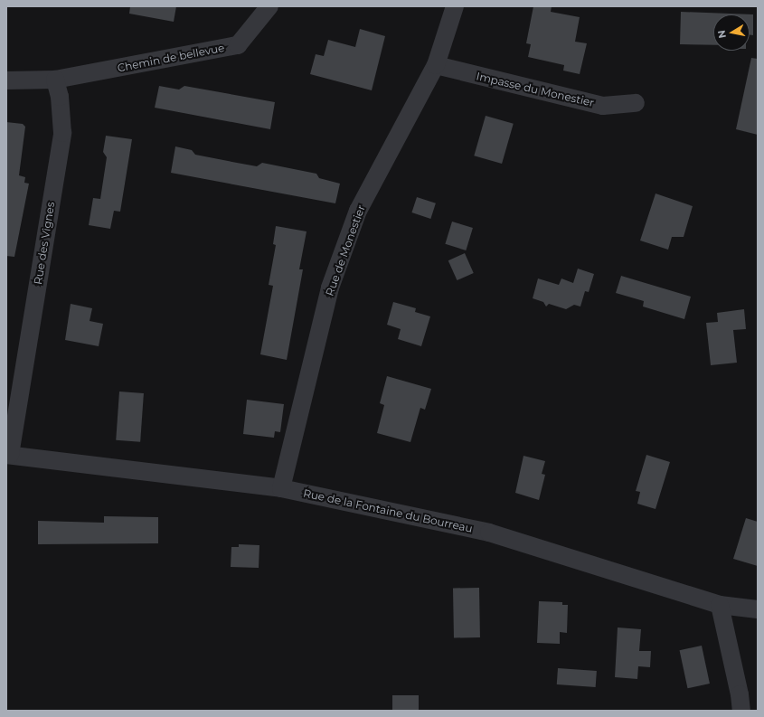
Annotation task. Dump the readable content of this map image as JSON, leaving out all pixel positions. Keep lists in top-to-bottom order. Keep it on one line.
{"streets":{"street":["Chemin de bellevue","Impasse du Monestier","Rue des Vignes","Rue de Monestier","Rue de la Fontaine du Bourreau"]},"crossings":[["Chemin de bellevue","Rue des Vignes"],["Impasse du Monestier","Rue de Monestier"],["Rue des Vignes","Rue de la Fontaine du Bourreau"],["Rue de Monestier","Rue de la Fontaine du Bourreau"]],"north":"left"}
